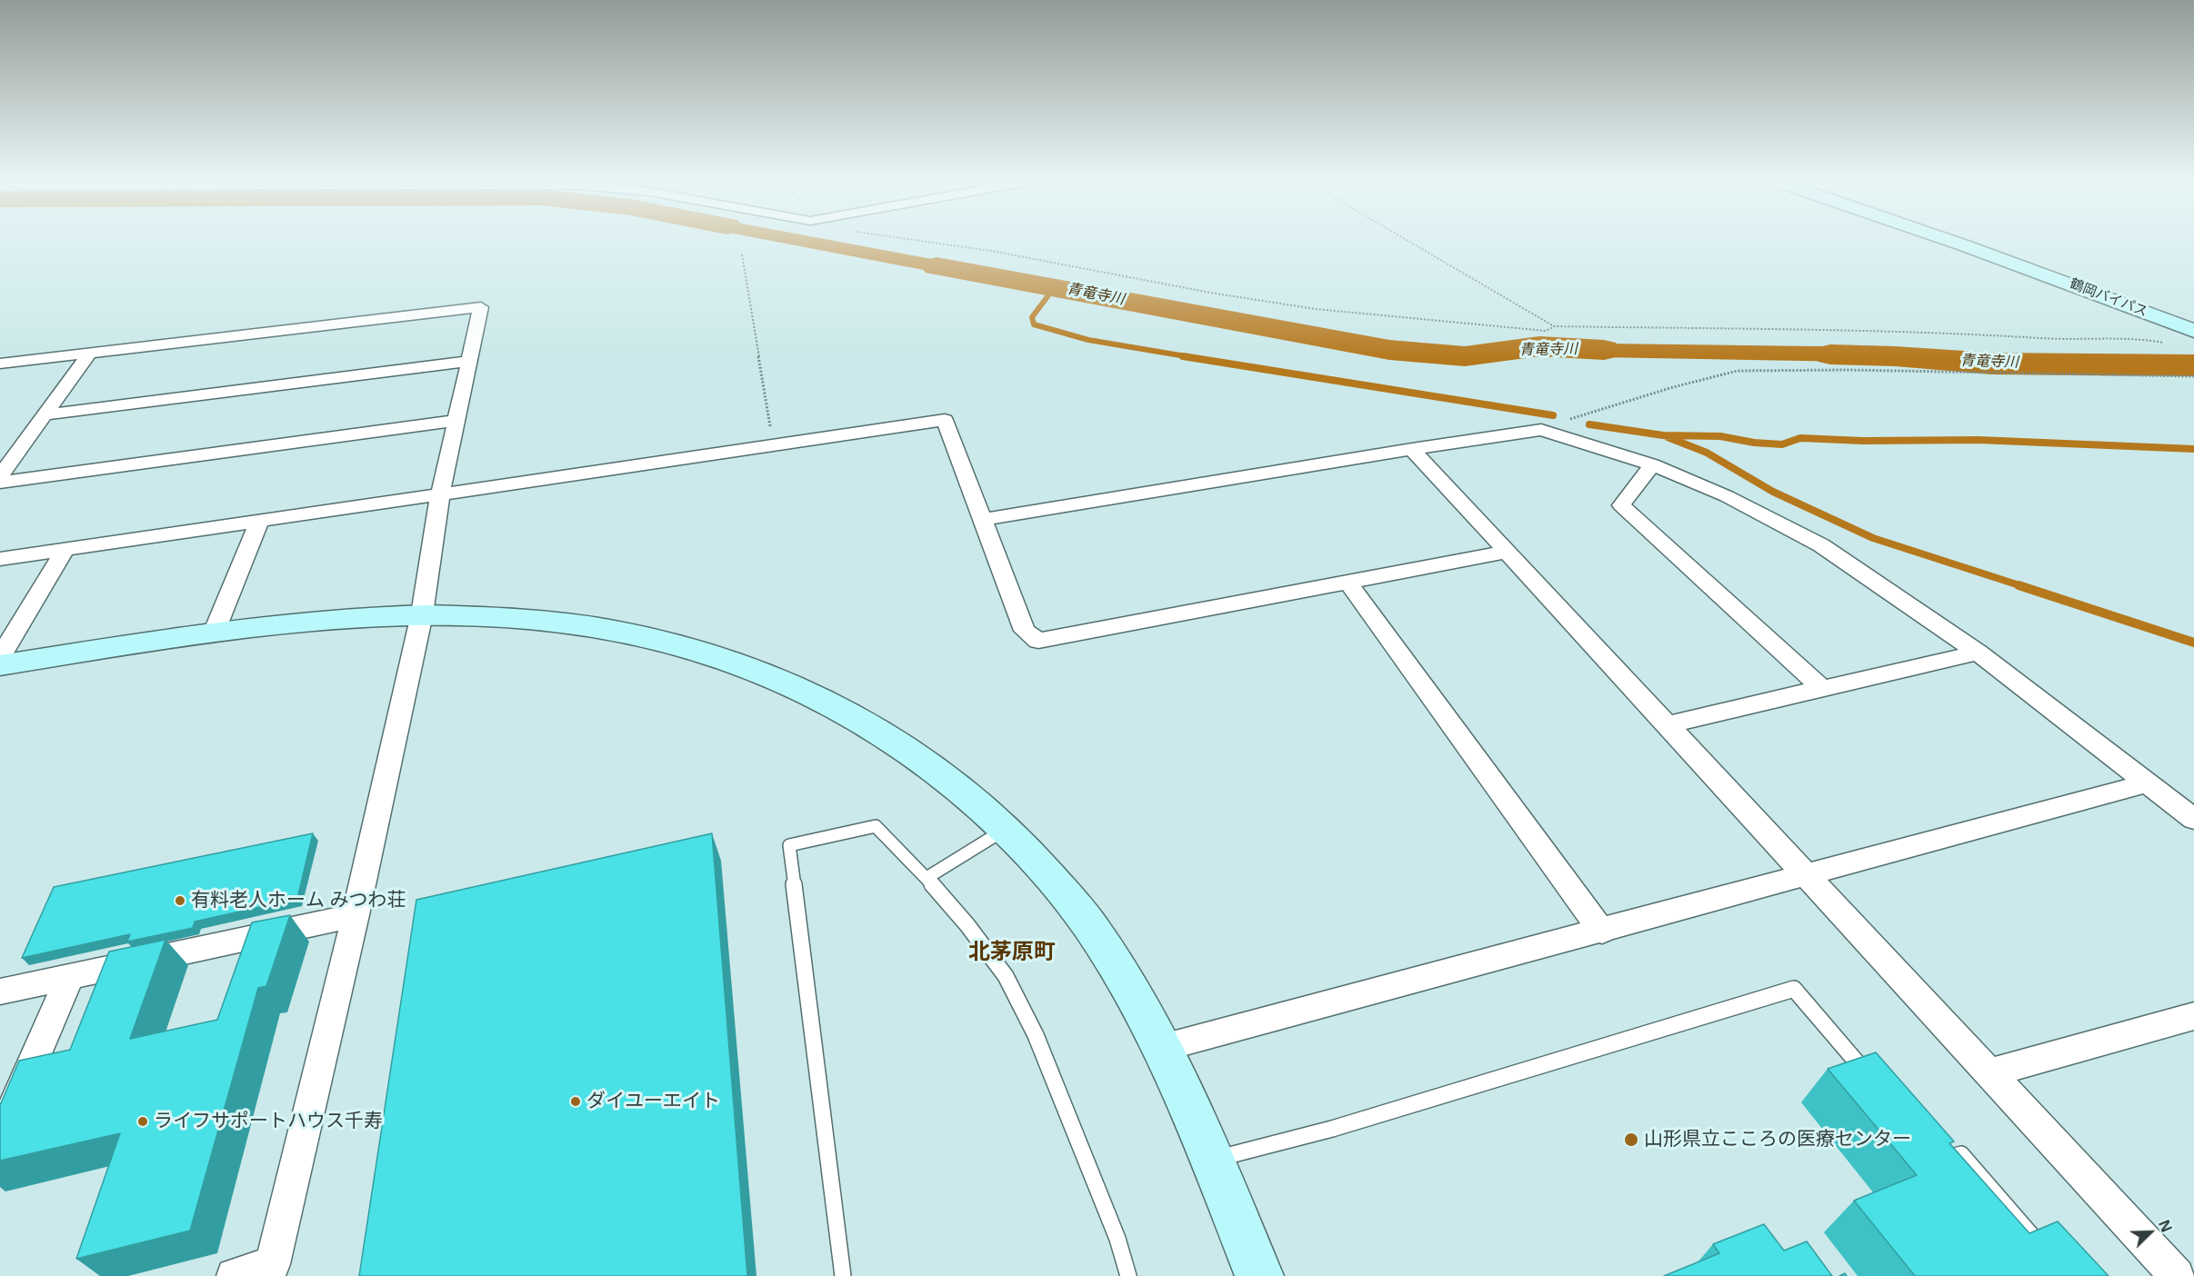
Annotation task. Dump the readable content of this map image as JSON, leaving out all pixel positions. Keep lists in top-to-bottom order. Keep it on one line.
{"streets":{"street":["鶴岡バイパス"]},"districts":["北茅原町"],"water":["青竜寺川"],"places":["有料老人ホーム みつわ荘","ダイユーエイト","ライフサポートハウス千寿","山形県立こころの医療センター"],"north":"top right"}
